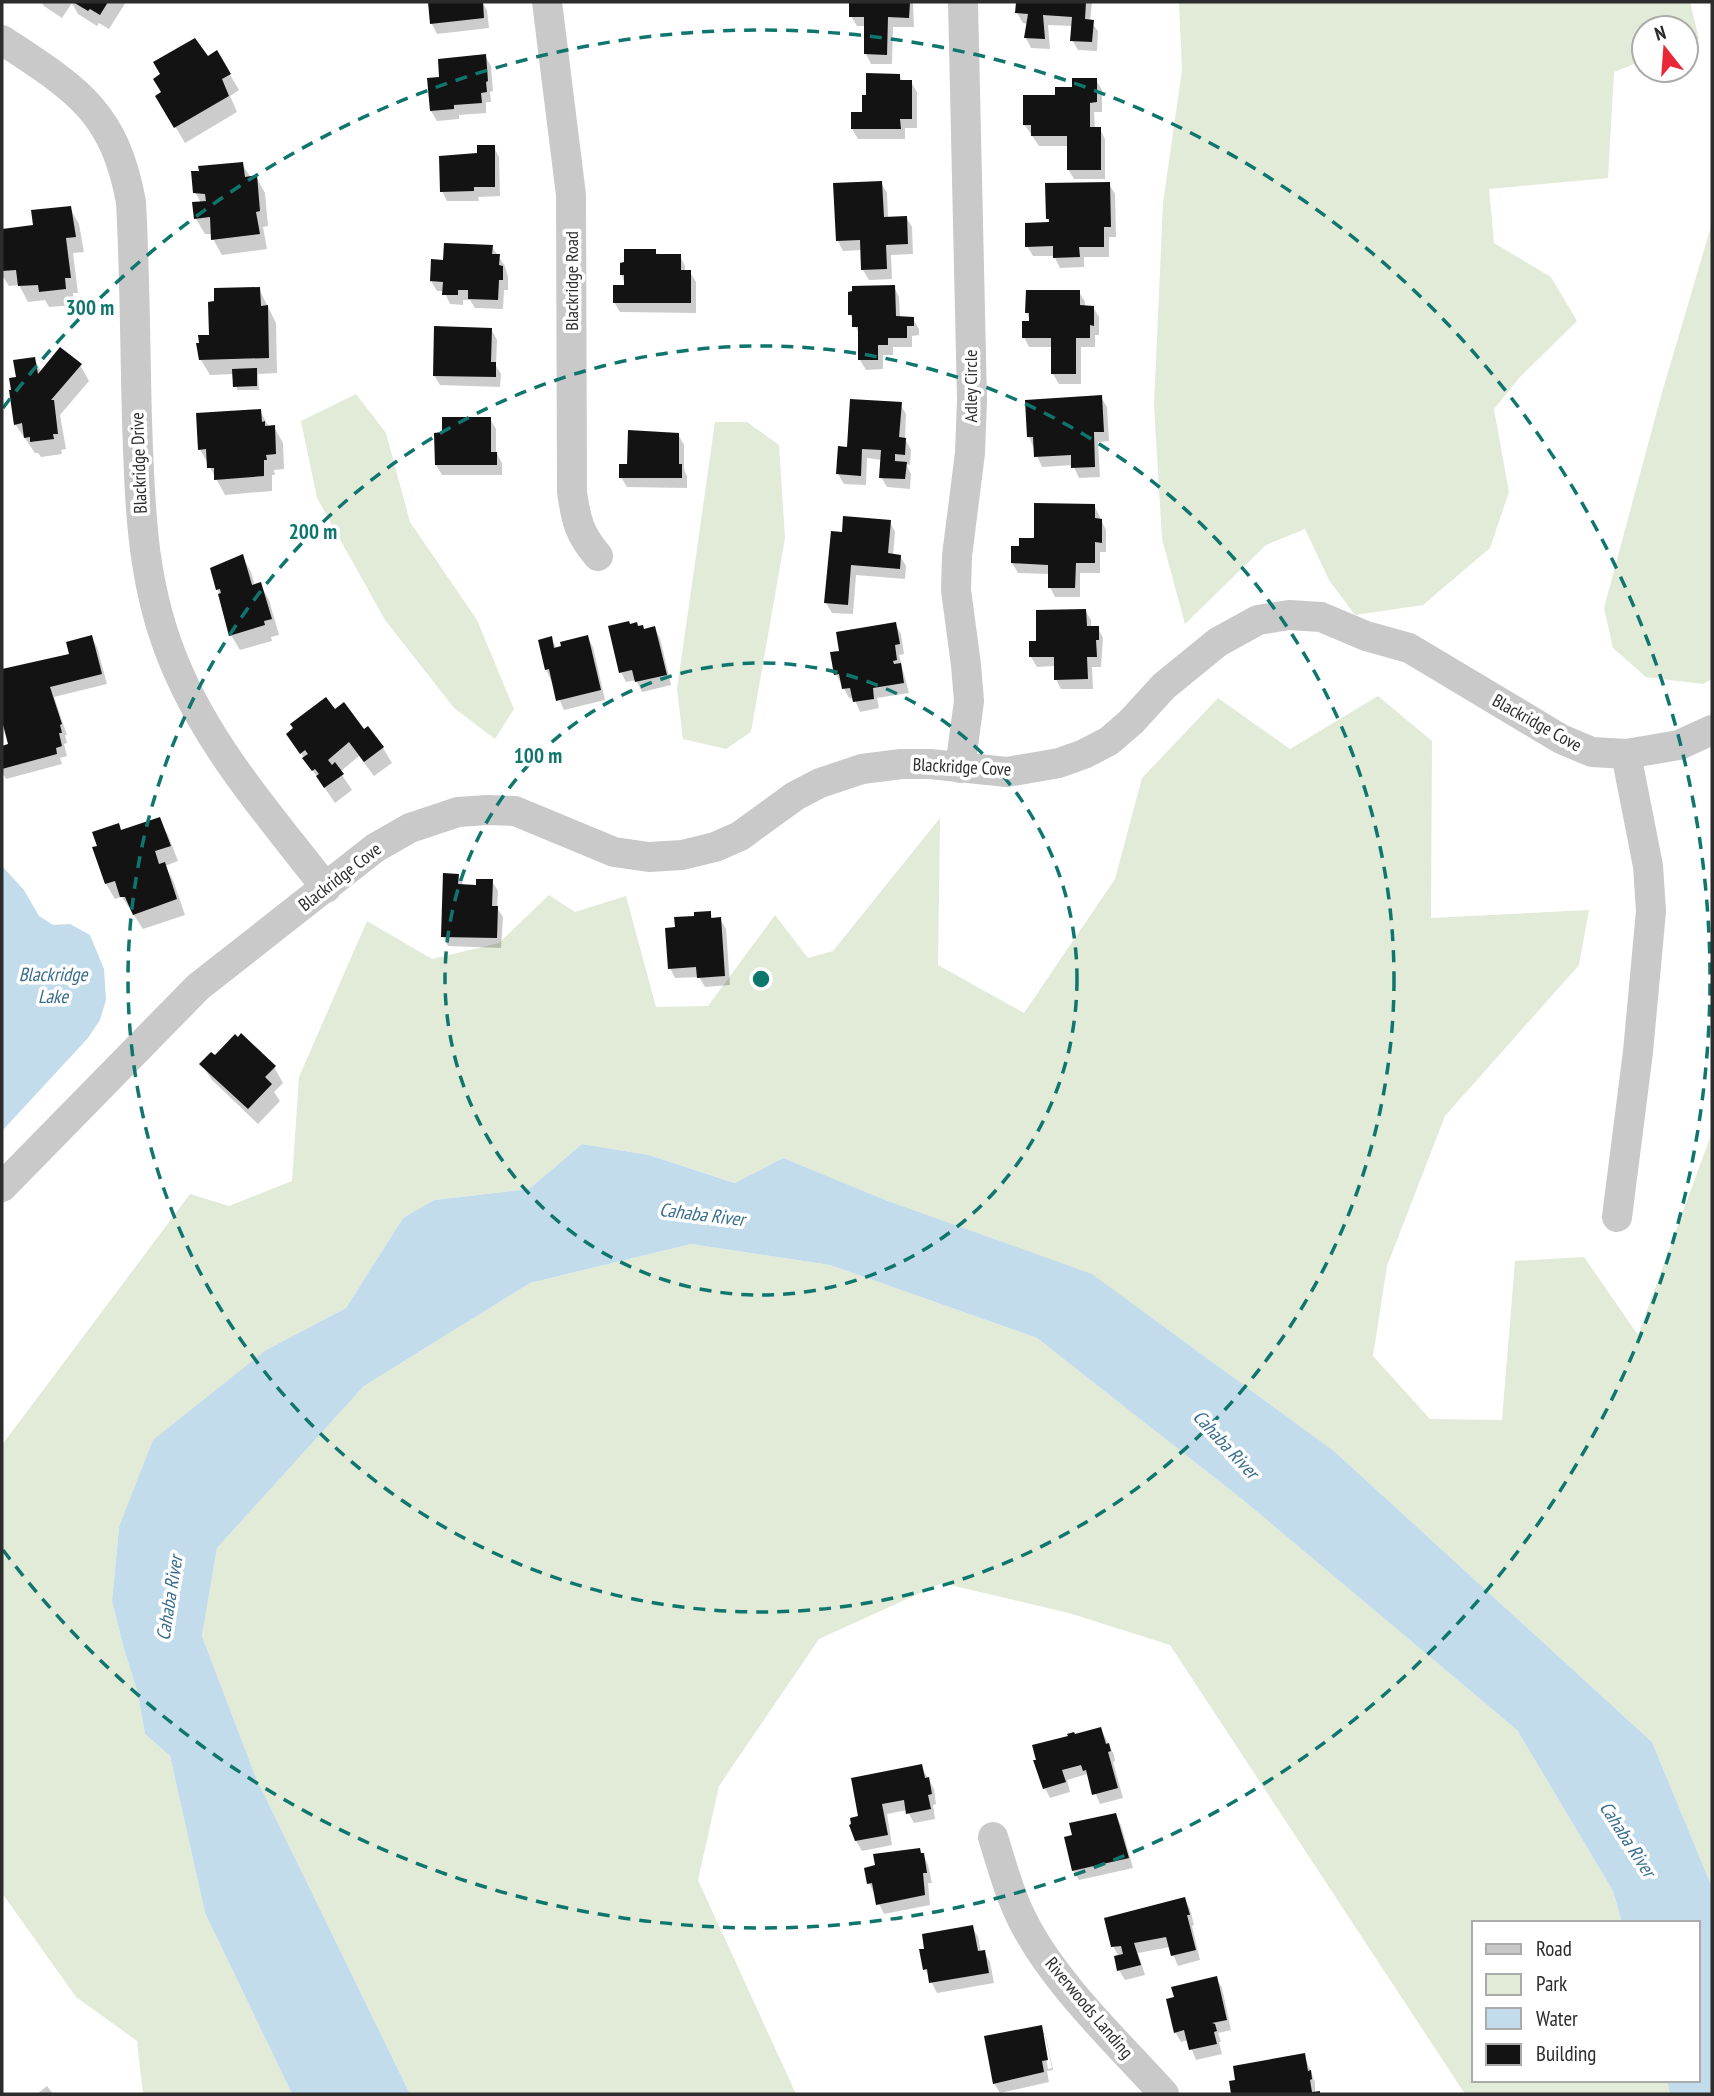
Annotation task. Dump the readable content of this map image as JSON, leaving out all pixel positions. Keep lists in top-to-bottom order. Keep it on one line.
{"streets":{"street":["Blackridge Road","Adley Circle","Blackridge Drive","Blackridge Cove","Riverwoods Landing"]},"crossings":[["Adley Circle","Blackridge Cove"],["Blackridge Drive","Blackridge Cove"]],"water":["Blackridge Lake","Cahaba River"],"legend":["Road","Park","Water","Building"],"north":"top","rings":["300 m","200 m","100 m"]}
